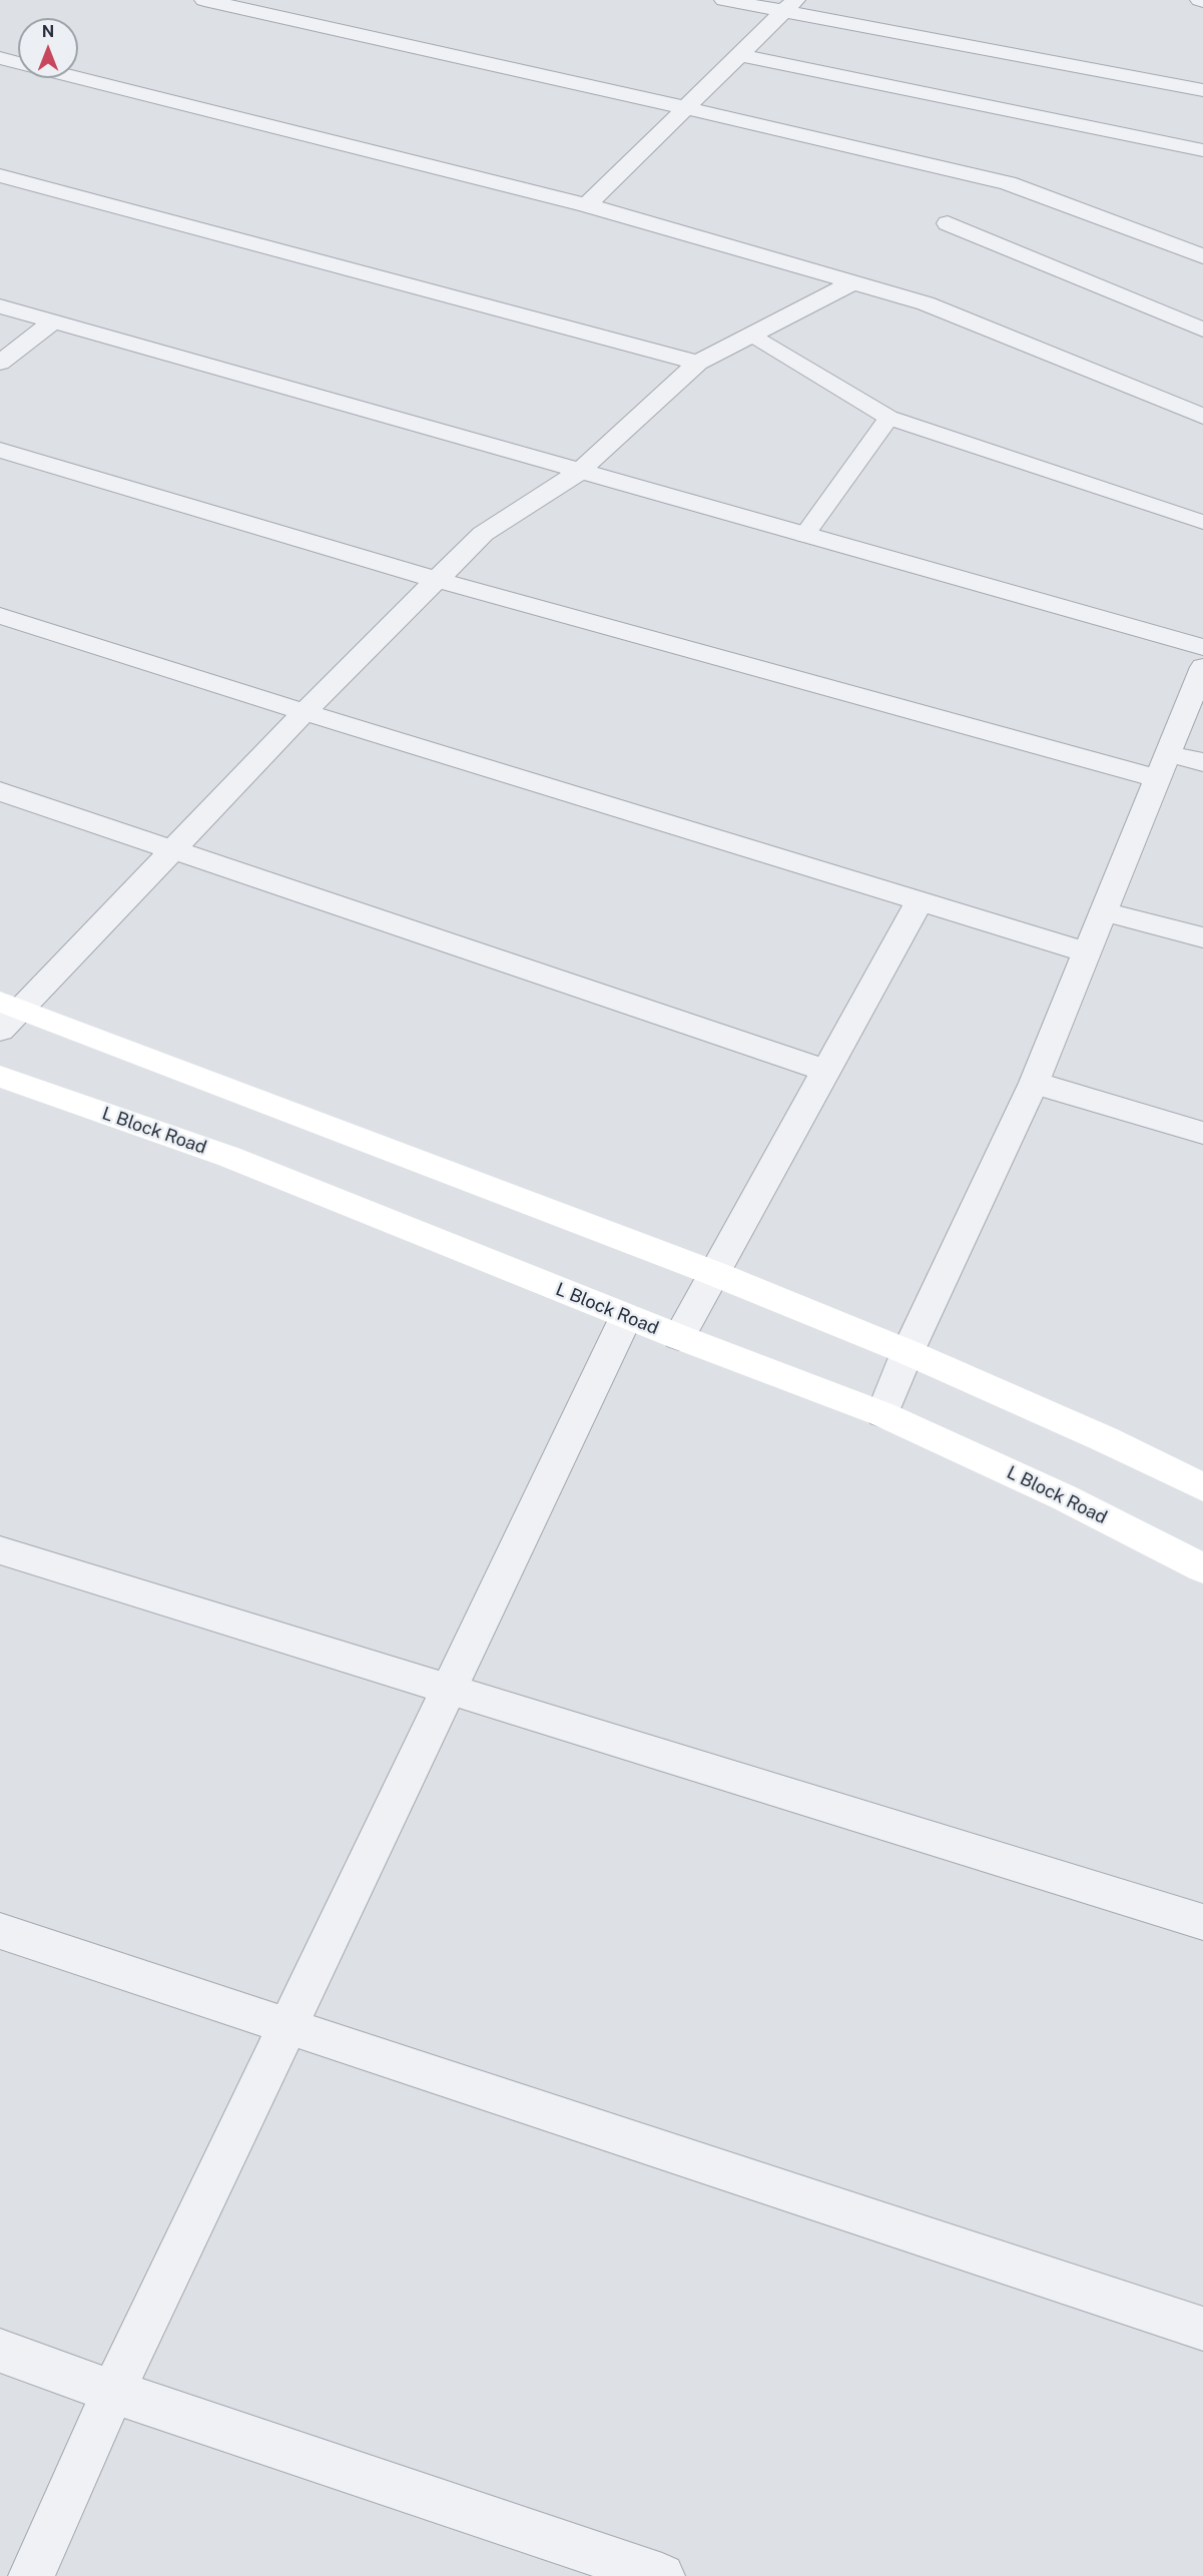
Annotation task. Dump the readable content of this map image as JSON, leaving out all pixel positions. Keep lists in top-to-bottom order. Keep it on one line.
{"streets":{"main road":["L Block Road"]},"north":"top"}
